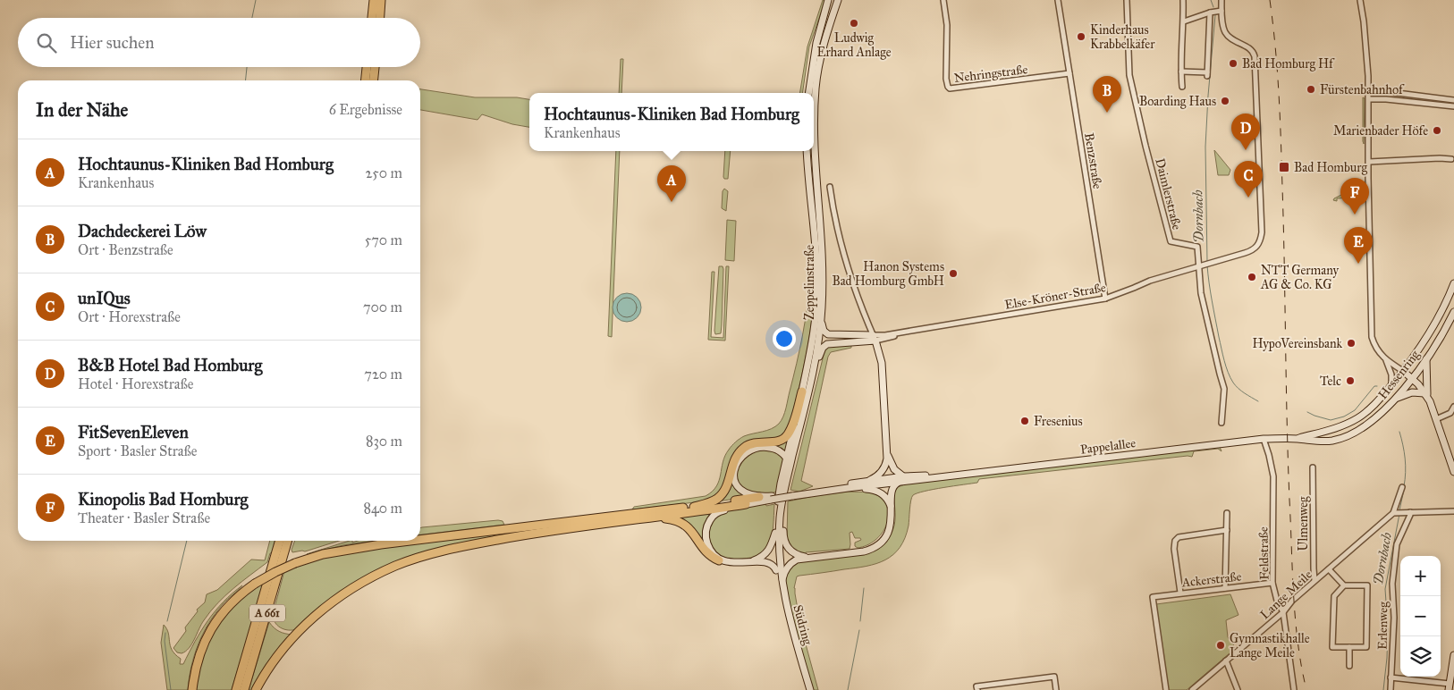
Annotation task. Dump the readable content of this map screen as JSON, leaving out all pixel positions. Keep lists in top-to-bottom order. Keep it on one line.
{"streets":{"highway":["A 661"],"main road":["Zeppelinstraße","Hessenring","Pappelallee","Südring"],"street":["Nehringstraße","Benzstraße","Daimlerstraße","Else-Kröner-Straße","Ulmenweg","Feldstraße","Ackerstraße","Lange Meile","Erlenweg"]},"crossings":[["Nehringstraße","Benzstraße"],["Benzstraße","Else-Kröner-Straße"],["Daimlerstraße","Else-Kröner-Straße"],["Zeppelinstraße","Südring"],["Hessenring","Pappelallee"],["Pappelallee","Feldstraße"],["Ulmenweg","Lange Meile"],["Feldstraße","Ackerstraße"],["Feldstraße","Lange Meile"]],"water":["Dornbach"],"places":{"other":["Ludwig Erhard Anlage","Kinderhaus Krabbelkäfer","Bad Homburg Hf","Fürstenbahnhof","Boarding Haus","Marienbader Höfe","Hanon Systems Bad Homburg GmbH","NTT Germany AG & Co. KG","HypoVereinsbank","Telc","Fresenius","Gymnastikhalle Lange Meile"],"transit":["Bad Homburg"]},"page":{"search":"Hier suchen","pins":["B","D","C","A","F","E"],"heading":["In der Nähe","6 Ergebnisse"],"popup":["Hochtaunus-Kliniken Bad Homburg","Krankenhaus"],"list":[{"mark":"A","name":"Hochtaunus-Kliniken Bad Homburg","note":"Krankenhaus","value":"250 m"},{"mark":"B","name":"Dachdeckerei Löw","note":"Ort · Benzstraße","value":"570 m"},{"mark":"C","name":"unIQus","note":"Ort · Horexstraße","value":"700 m"},{"mark":"D","name":"B&B Hotel Bad Homburg","note":"Hotel · Horexstraße","value":"720 m"},{"mark":"E","name":"FitSevenEleven","note":"Sport · Basler Straße","value":"830 m"},{"mark":"F","name":"Kinopolis Bad Homburg","note":"Theater · Basler Straße","value":"840 m"}],"map_buttons":["+","−"]}}
